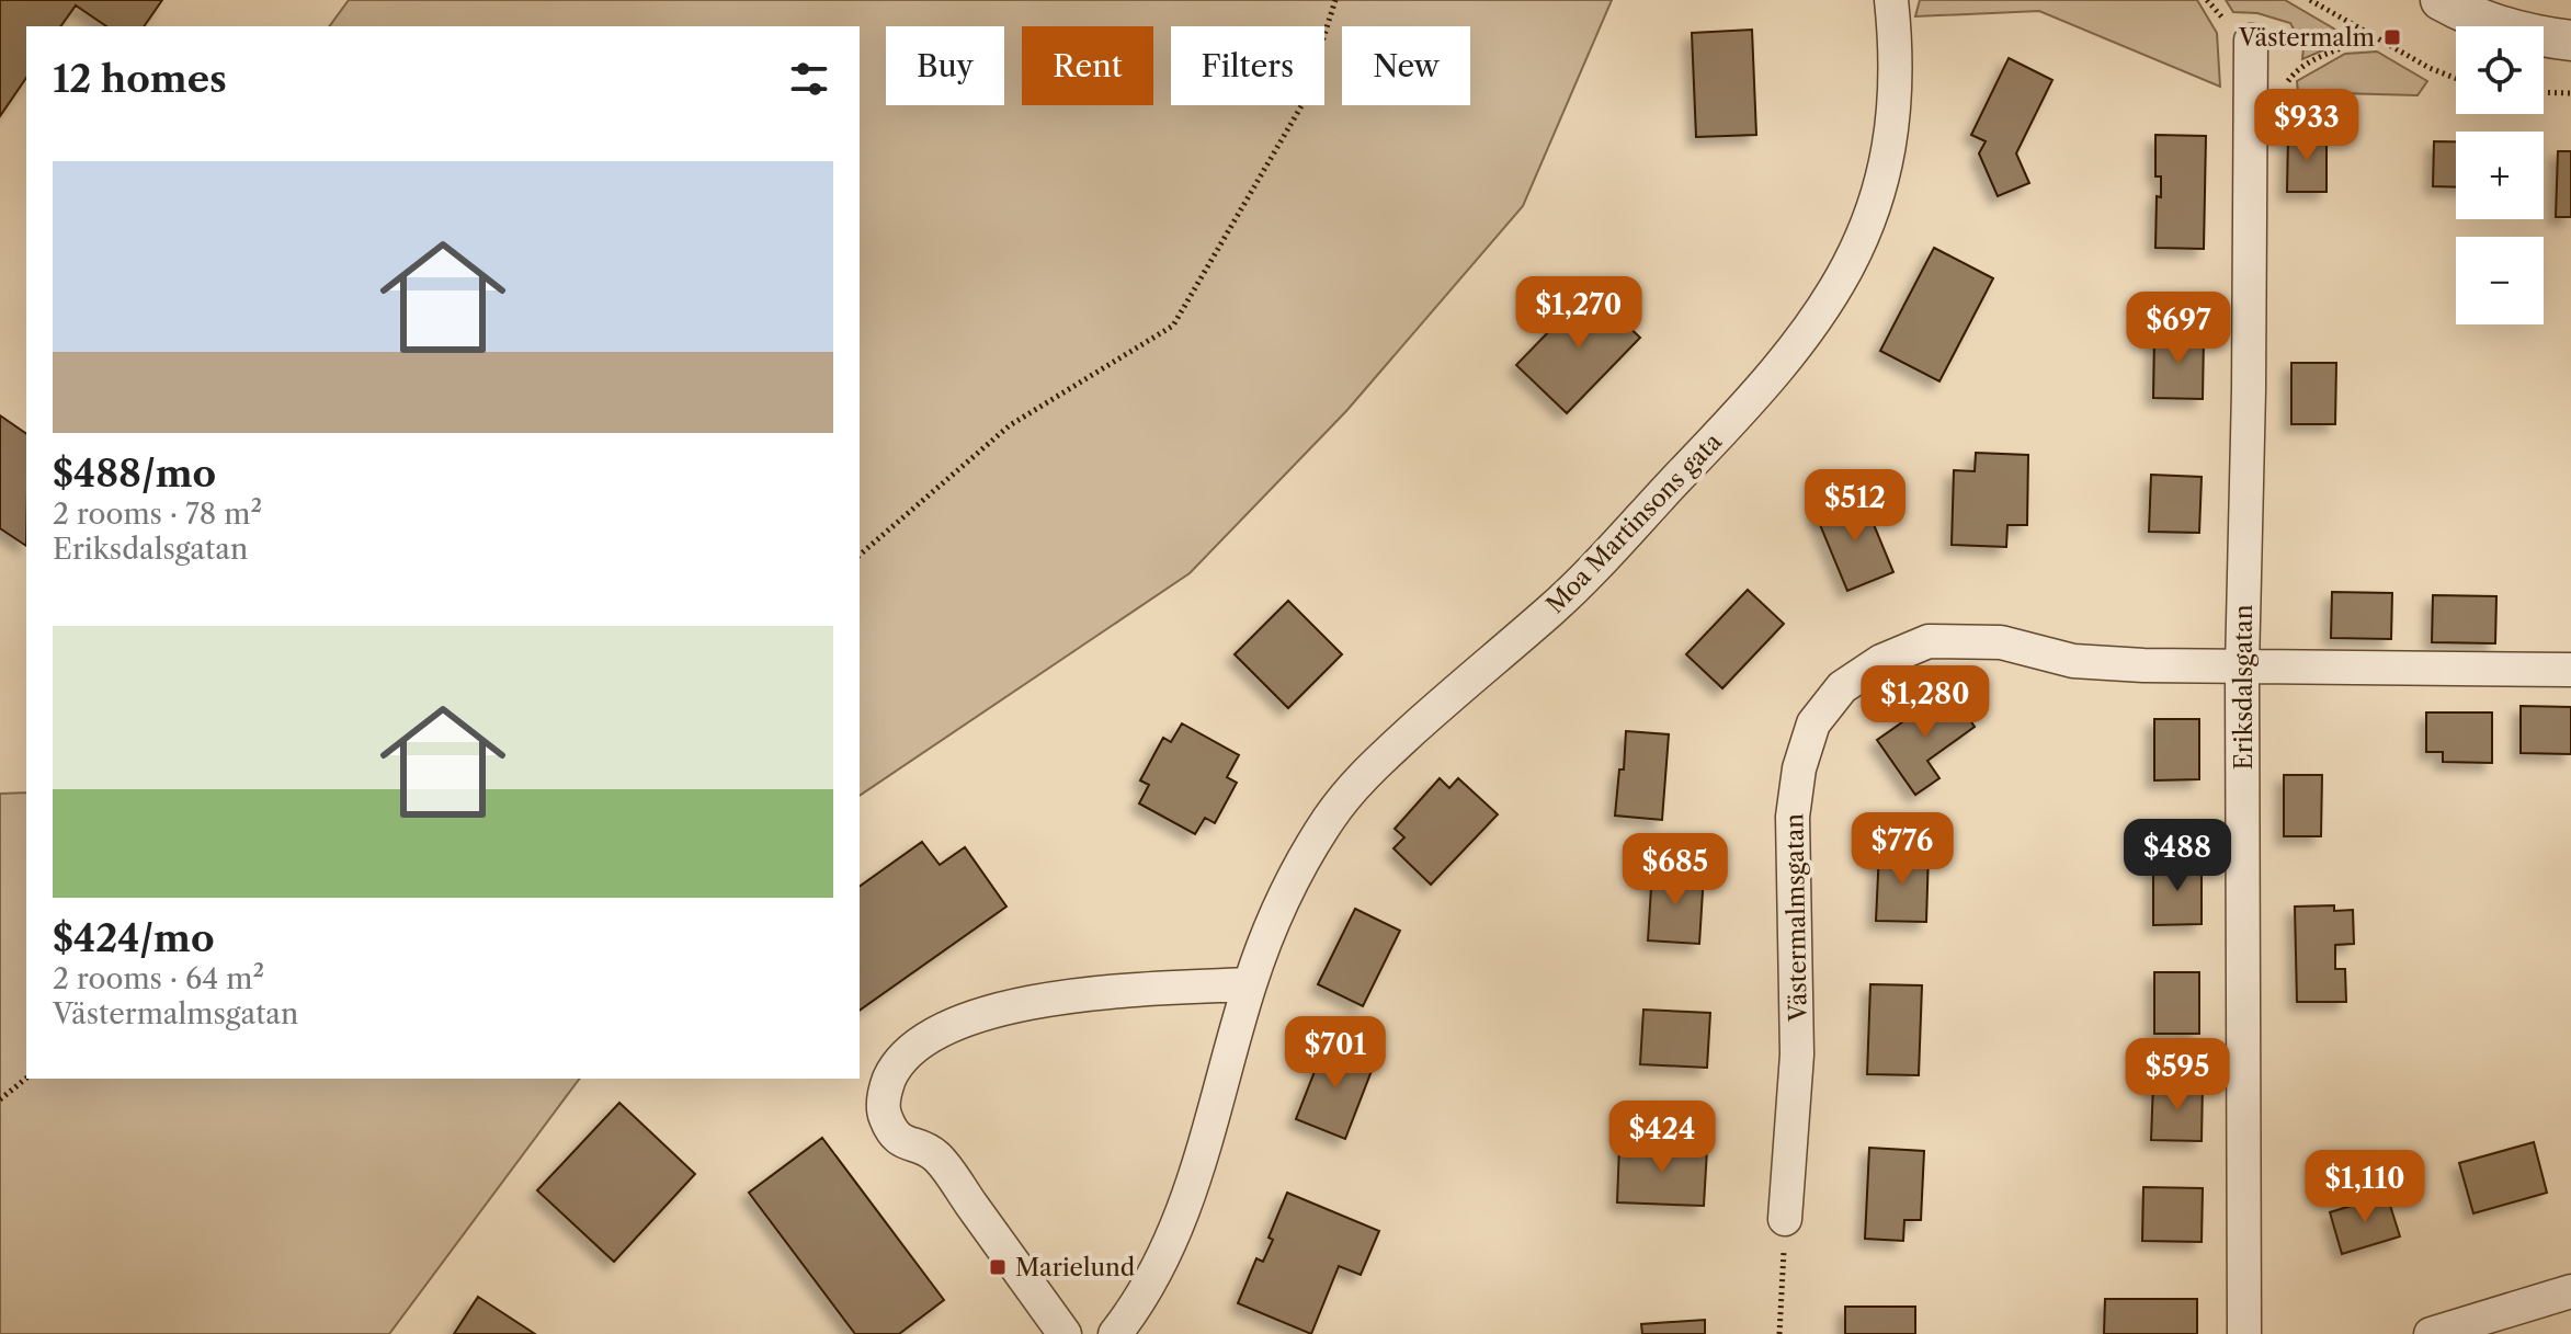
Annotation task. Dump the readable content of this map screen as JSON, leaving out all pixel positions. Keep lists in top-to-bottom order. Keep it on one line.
{"streets":{"street":["Moa Martinsons gata","Eriksdalsgatan","Västermalmsgatan"]},"crossings":[["Eriksdalsgatan","Västermalmsgatan"]],"places":{"transit":["Västermalm","Marielund"]},"page":{"map_buttons":["+","−"],"chip":["Buy","Rent","Filters","New"],"heading":"12 homes","price":["$933","$1,270","$697","$512","$1,280","$776","$488","$685","$701","$595","$424","$1,110"],"list":[{"name":"$488/mo","note":"2 rooms · 78 m² · Eriksdalsgatan"},{"name":"$424/mo","note":"2 rooms · 64 m² · Västermalmsgatan"}]}}
